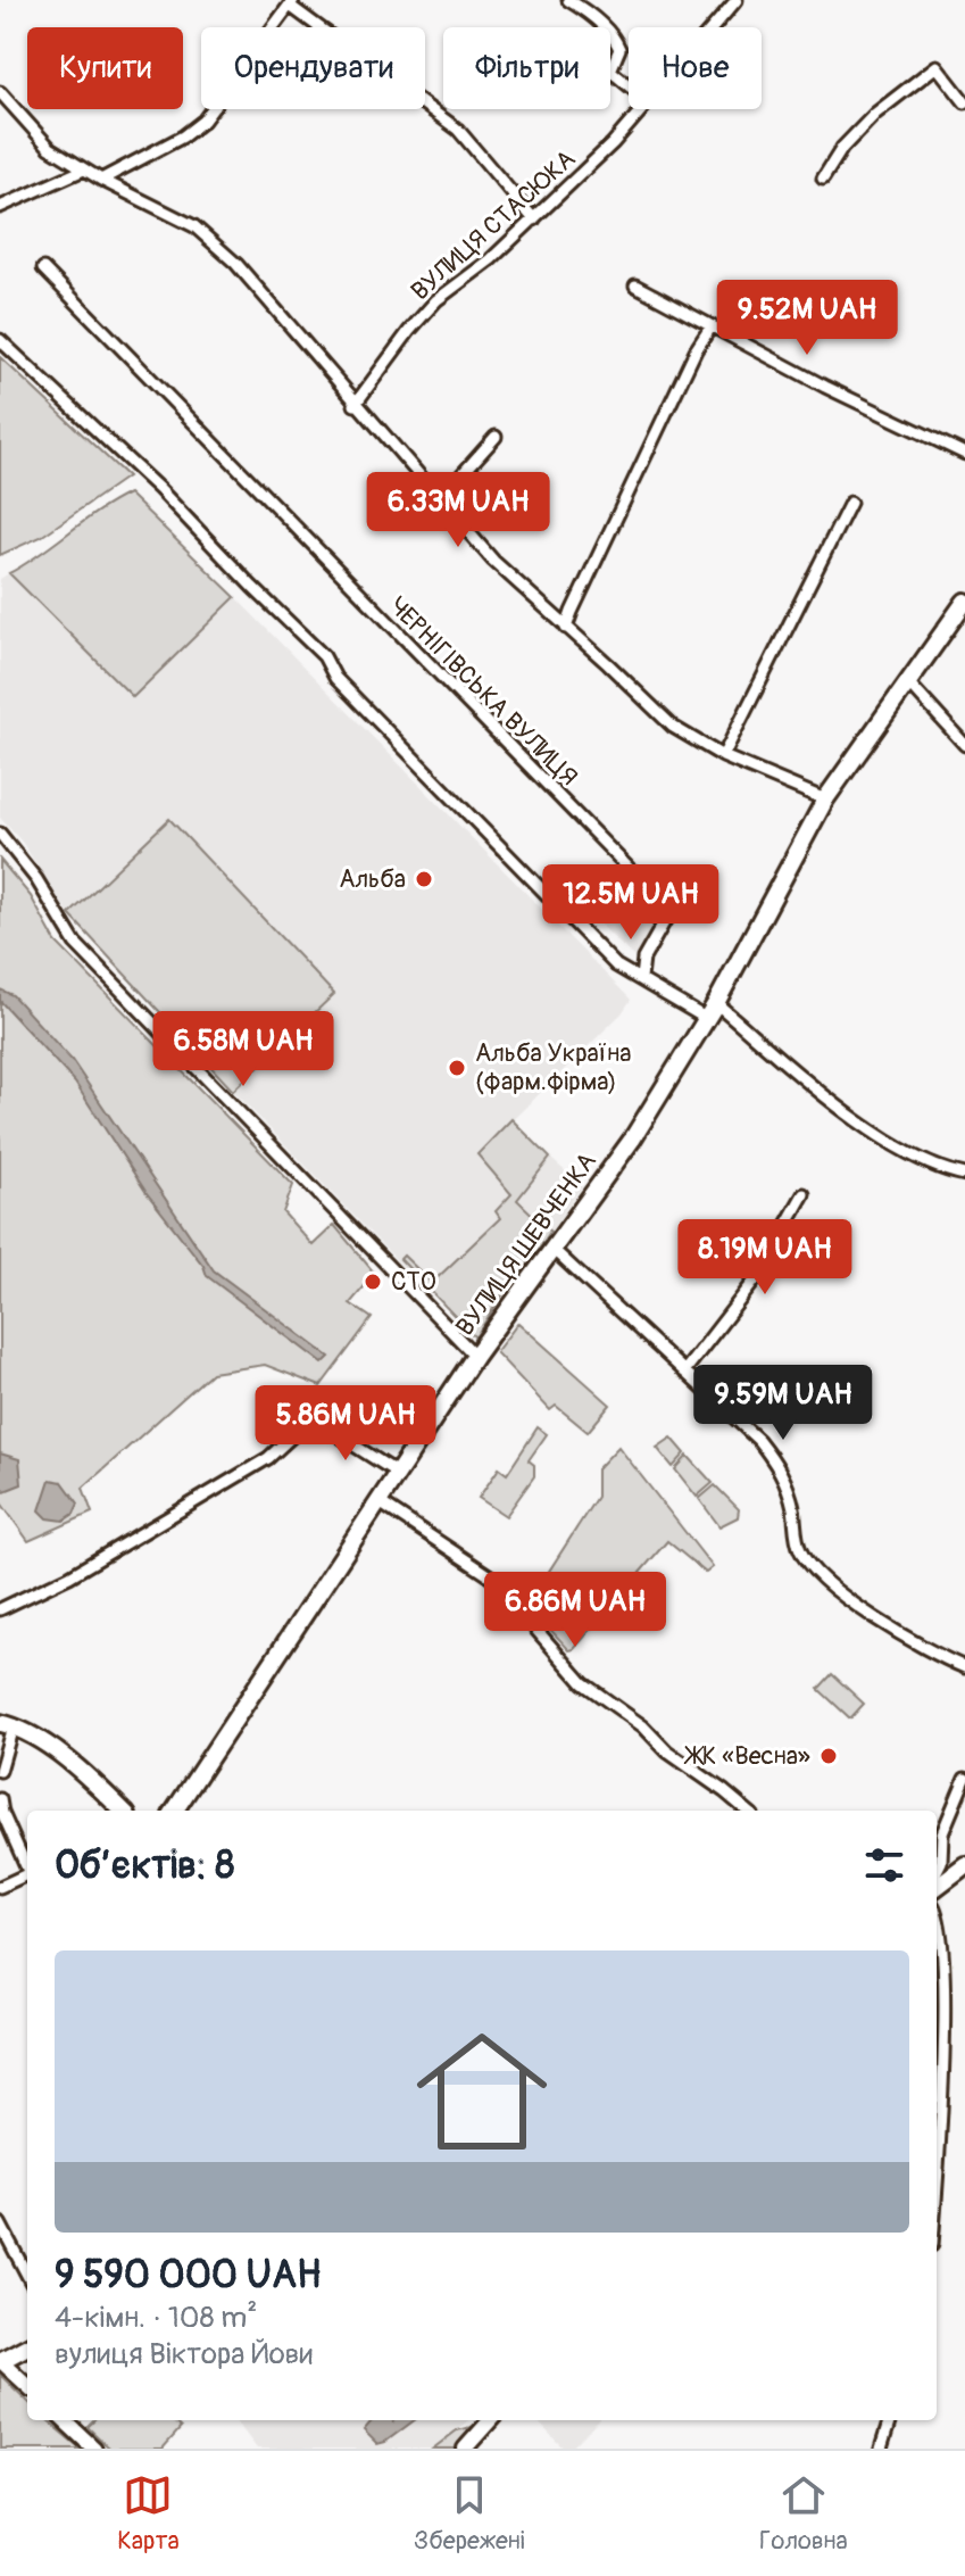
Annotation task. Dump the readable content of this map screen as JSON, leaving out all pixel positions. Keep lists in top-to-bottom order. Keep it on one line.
{"streets":{"main road":["ВУЛИЦЯ ШЕВЧЕНКА"],"street":["ВУЛИЦЯ СТАСЮКА","ЧЕРНІГІВСЬКА ВУЛИЦЯ"]},"places":["Альба","Альба Україна (фарм.фірма)","СТО","ЖК «Весна»"],"page":{"chip":["Купити","Орендувати","Фільтри","Нове"],"price":["9.52M UAH","6.33M UAH","12.5M UAH","6.58M UAH","8.19M UAH","9.59M UAH","5.86M UAH","6.86M UAH"],"heading":"Об’єктів: 8","list":[{"name":"9 590 000 UAH","note":"4-кімн. · 108 m² · вулиця Віктора Йови"}],"tabs":["Карта","Збережені","Головна"]}}
